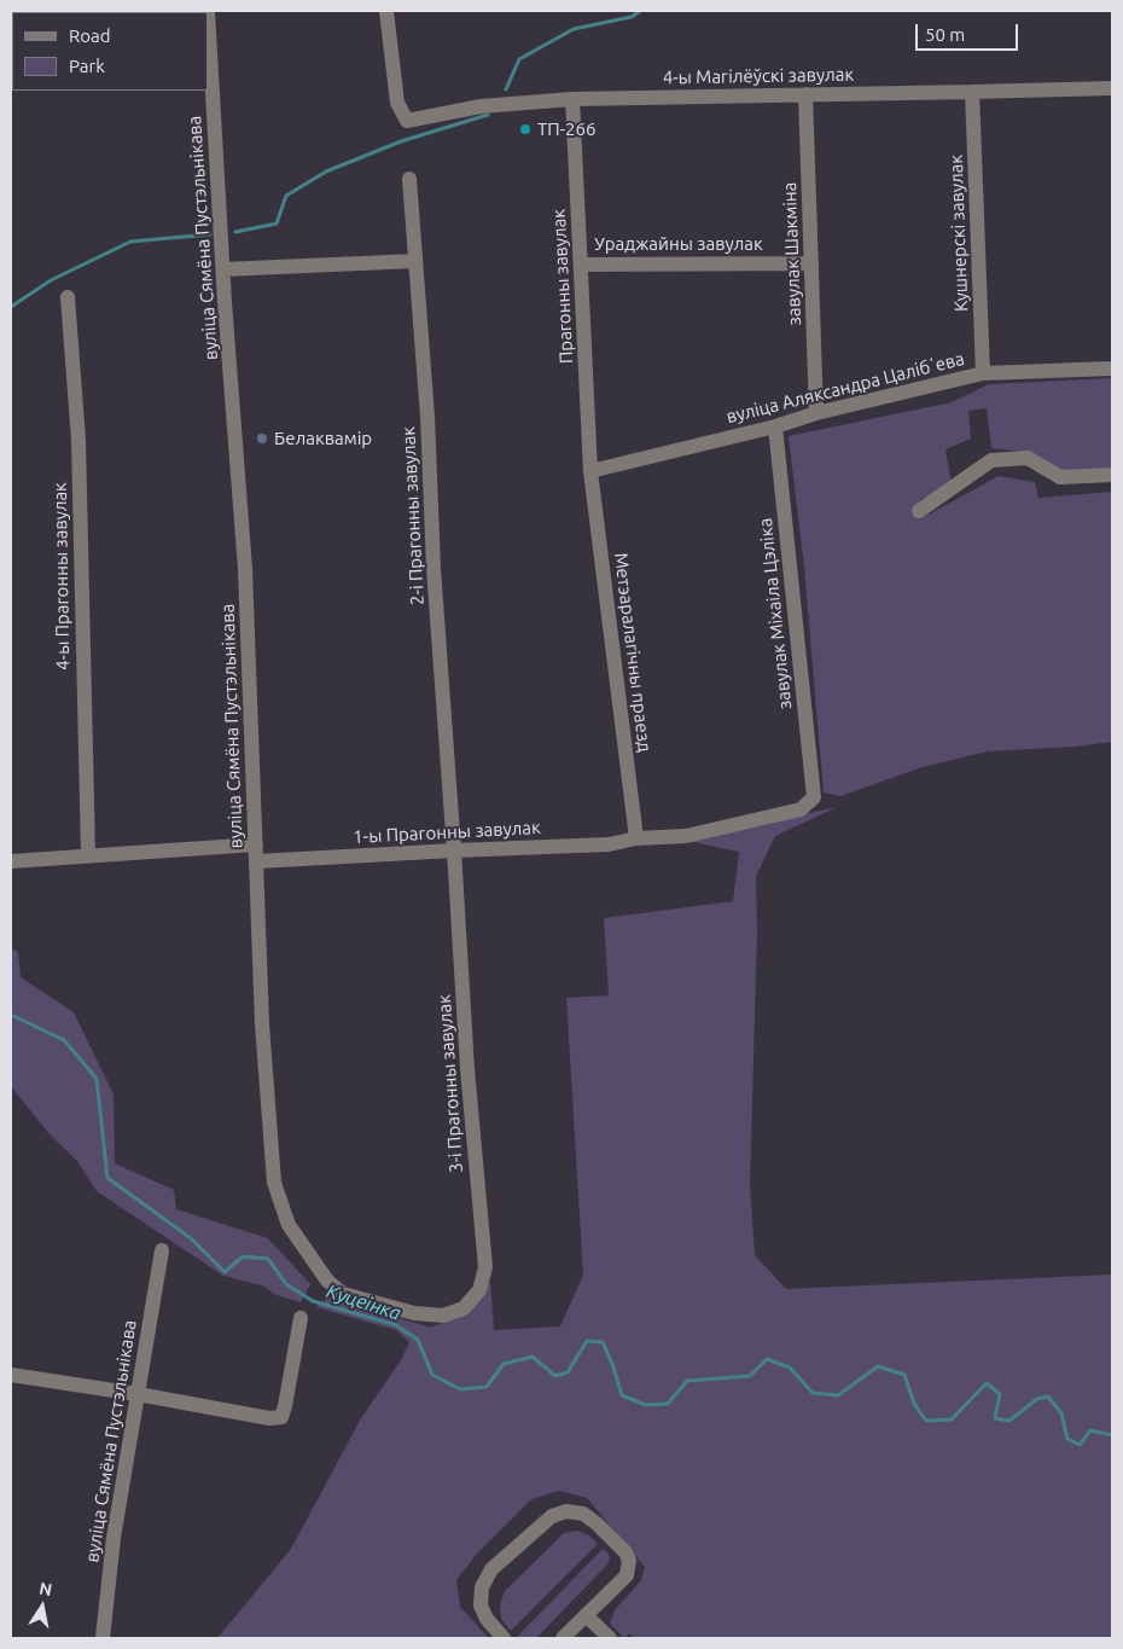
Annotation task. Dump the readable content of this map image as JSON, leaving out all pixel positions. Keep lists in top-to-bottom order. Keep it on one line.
{"streets":{"street":["4-ы Магілёўскі завулак","Кушнерскі завулак","вуліца Сямёна Пустэльнікава","Ураджайны завулак","завулак Шакміна","Прагонны завулак","вуліца Аляксандра Цалібʼева","2-і Прагонны завулак","4-ы Прагонны завулак","завулак Міхаіла Цэліка","Метэаралагічны праезд","1-ы Прагонны завулак","3-і Прагонны завулак"]},"crossings":[["4-ы Магілёўскі завулак","Кушнерскі завулак"],["4-ы Магілёўскі завулак","завулак Шакміна"],["4-ы Магілёўскі завулак","Прагонны завулак"],["Кушнерскі завулак","вуліца Аляксандра Цалібʼева"],["вуліца Сямёна Пустэльнікава","1-ы Прагонны завулак"],["вуліца Сямёна Пустэльнікава","3-і Прагонны завулак"],["Ураджайны завулак","завулак Шакміна"],["Ураджайны завулак","Прагонны завулак"],["завулак Шакміна","вуліца Аляксандра Цалібʼева"],["Прагонны завулак","вуліца Аляксандра Цалібʼева"],["Прагонны завулак","Метэаралагічны праезд"],["вуліца Аляксандра Цалібʼева","завулак Міхаіла Цэліка"],["вуліца Аляксандра Цалібʼева","Метэаралагічны праезд"],["2-і Прагонны завулак","1-ы Прагонны завулак"],["2-і Прагонны завулак","3-і Прагонны завулак"],["завулак Міхаіла Цэліка","1-ы Прагонны завулак"],["Метэаралагічны праезд","1-ы Прагонны завулак"],["1-ы Прагонны завулак","3-і Прагонны завулак"]],"water":["Куцеінка"],"places":["ТП-266","Белаквамір"],"legend":["Road","Park"],"scale_bar":"50 m","north":"top"}
